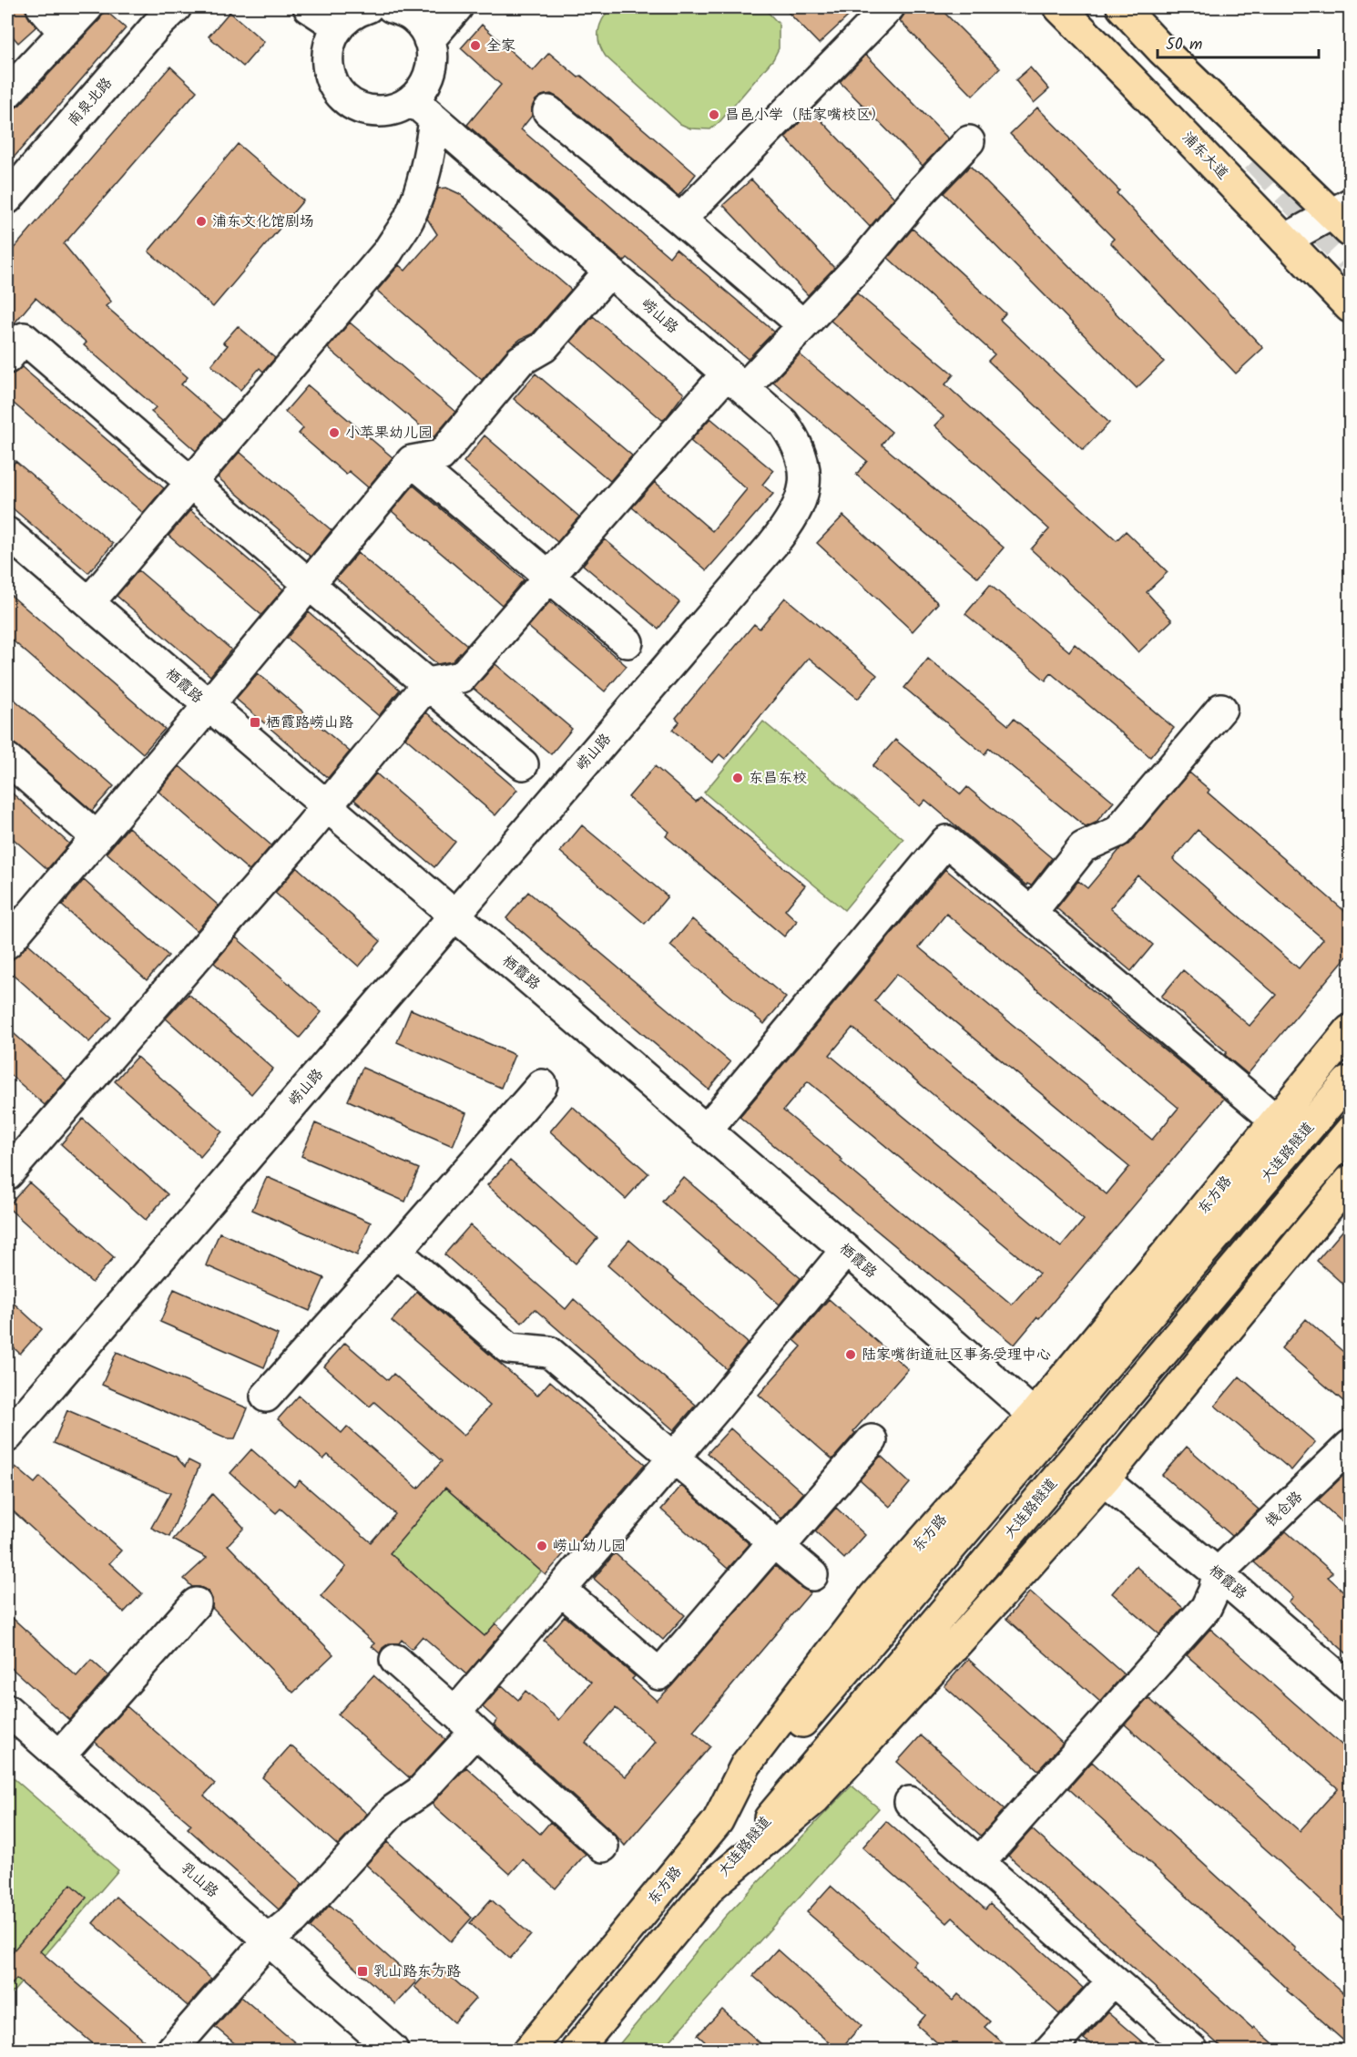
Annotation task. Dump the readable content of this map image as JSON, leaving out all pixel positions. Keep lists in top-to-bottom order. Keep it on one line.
{"streets":{"main road":["浦东大道","大连路隧道","东方路"],"street":["南泉北路","崂山路","栖霞路","钱仓路","乳山路"]},"crossings":[["崂山路","栖霞路"],["栖霞路","东方路"],["栖霞路","钱仓路"],["大连路隧道","东方路"]],"places":{"other":["全家","昌邑小学（陆家嘴校区）","浦东文化馆剧场","小苹果幼儿园","东昌东校","陆家嘴街道社区事务受理中心","崂山幼儿园"],"transit":["栖霞路崂山路","乳山路东方路"]},"scale_bar":"50 m"}
